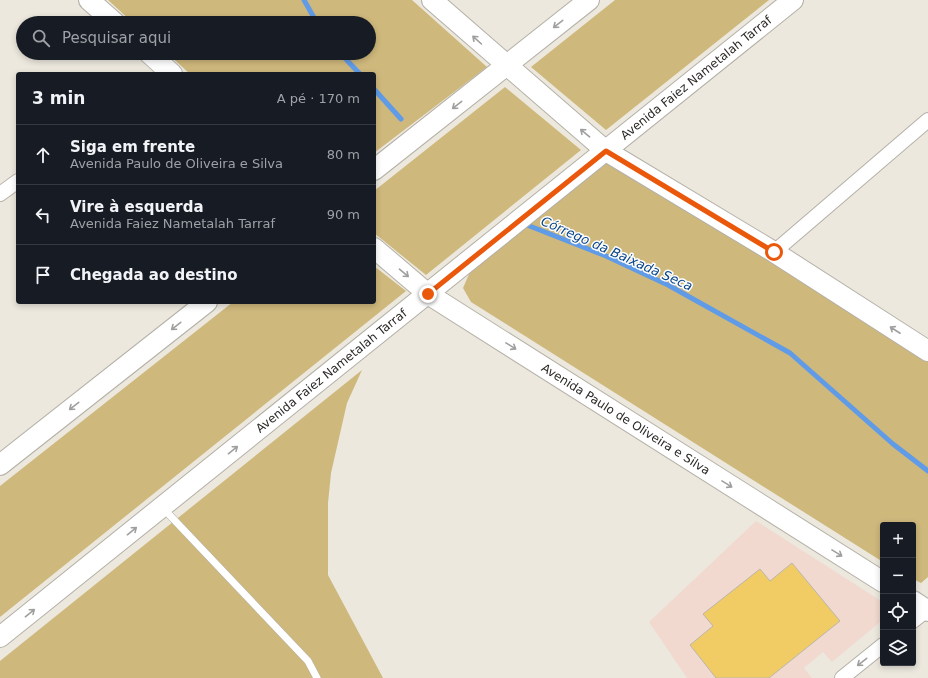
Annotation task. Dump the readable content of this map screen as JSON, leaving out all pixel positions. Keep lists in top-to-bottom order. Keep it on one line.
{"streets":{"street":["Avenida Faiez Nametalah Tarraf","Avenida Paulo de Oliveira e Silva"]},"crossings":[["Avenida Faiez Nametalah Tarraf","Avenida Paulo de Oliveira e Silva"]],"one_way":["Avenida Paulo de Oliveira e Silva"],"water":["Córrego da Baixada Seca"],"page":{"search":"Pesquisar aqui","heading":["3 min","A pé · 170 m"],"list":[["Siga em frente","Avenida Paulo de Oliveira e Silva","80 m"],["Vire à esquerda","Avenida Faiez Nametalah Tarraf","90 m"],"Chegada ao destino"],"map_buttons":["+","−"]}}
